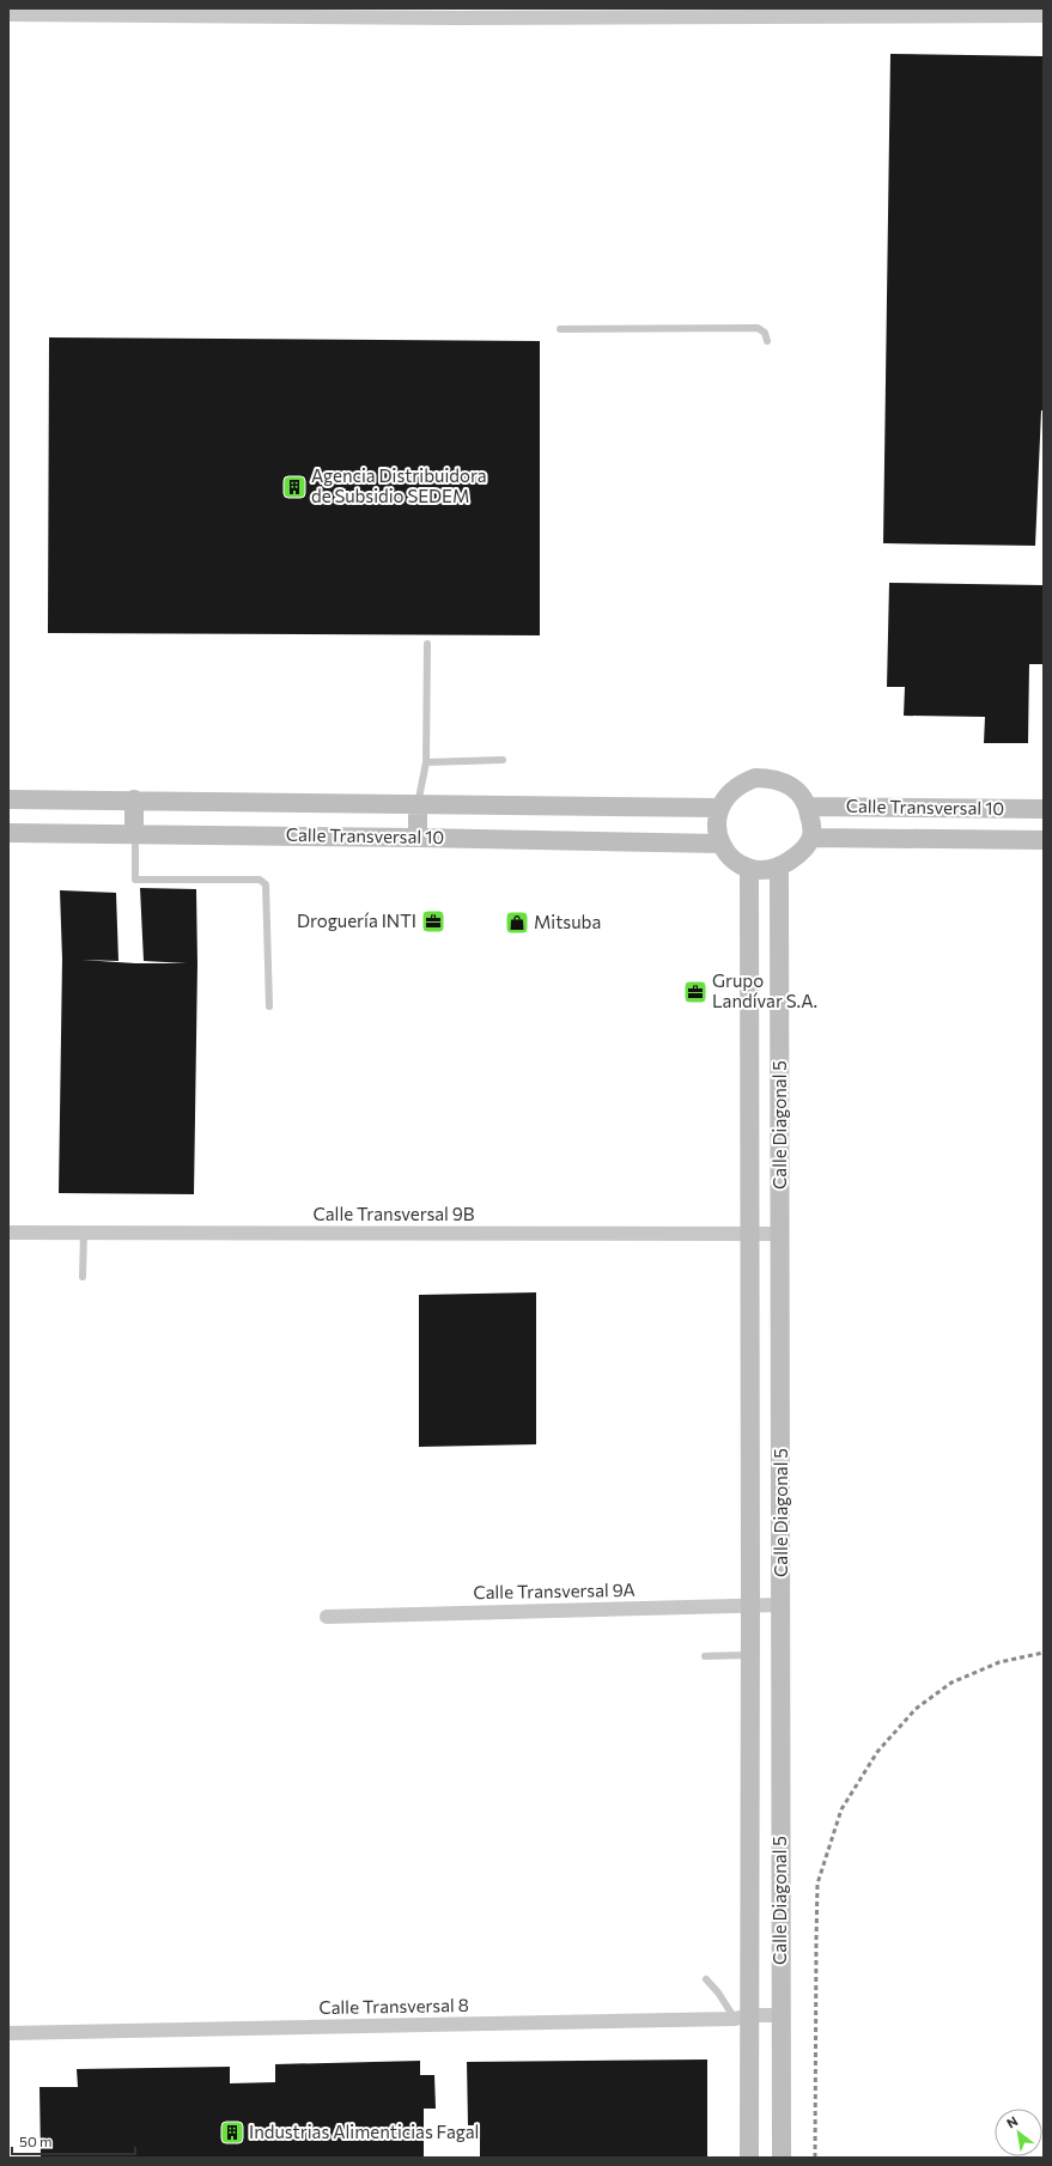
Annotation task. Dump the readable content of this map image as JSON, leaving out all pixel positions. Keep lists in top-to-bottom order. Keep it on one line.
{"streets":{"main road":["Calle Transversal 10","Calle Diagonal 5"],"street":["Calle Transversal 9B","Calle Transversal 9A","Calle Transversal 8"]},"crossings":[["Calle Transversal 10","Calle Diagonal 5"],["Calle Diagonal 5","Calle Transversal 9B"],["Calle Diagonal 5","Calle Transversal 9A"],["Calle Diagonal 5","Calle Transversal 8"]],"places":{"building":["Agencia Distribuidora de Subsidio SEDEM","Industrias Alimenticias Fagal"],"office":["Droguería INTI","Grupo Landívar S.A."],"shop":["Mitsuba"]},"scale_bar":"50 m","north":"top left"}
